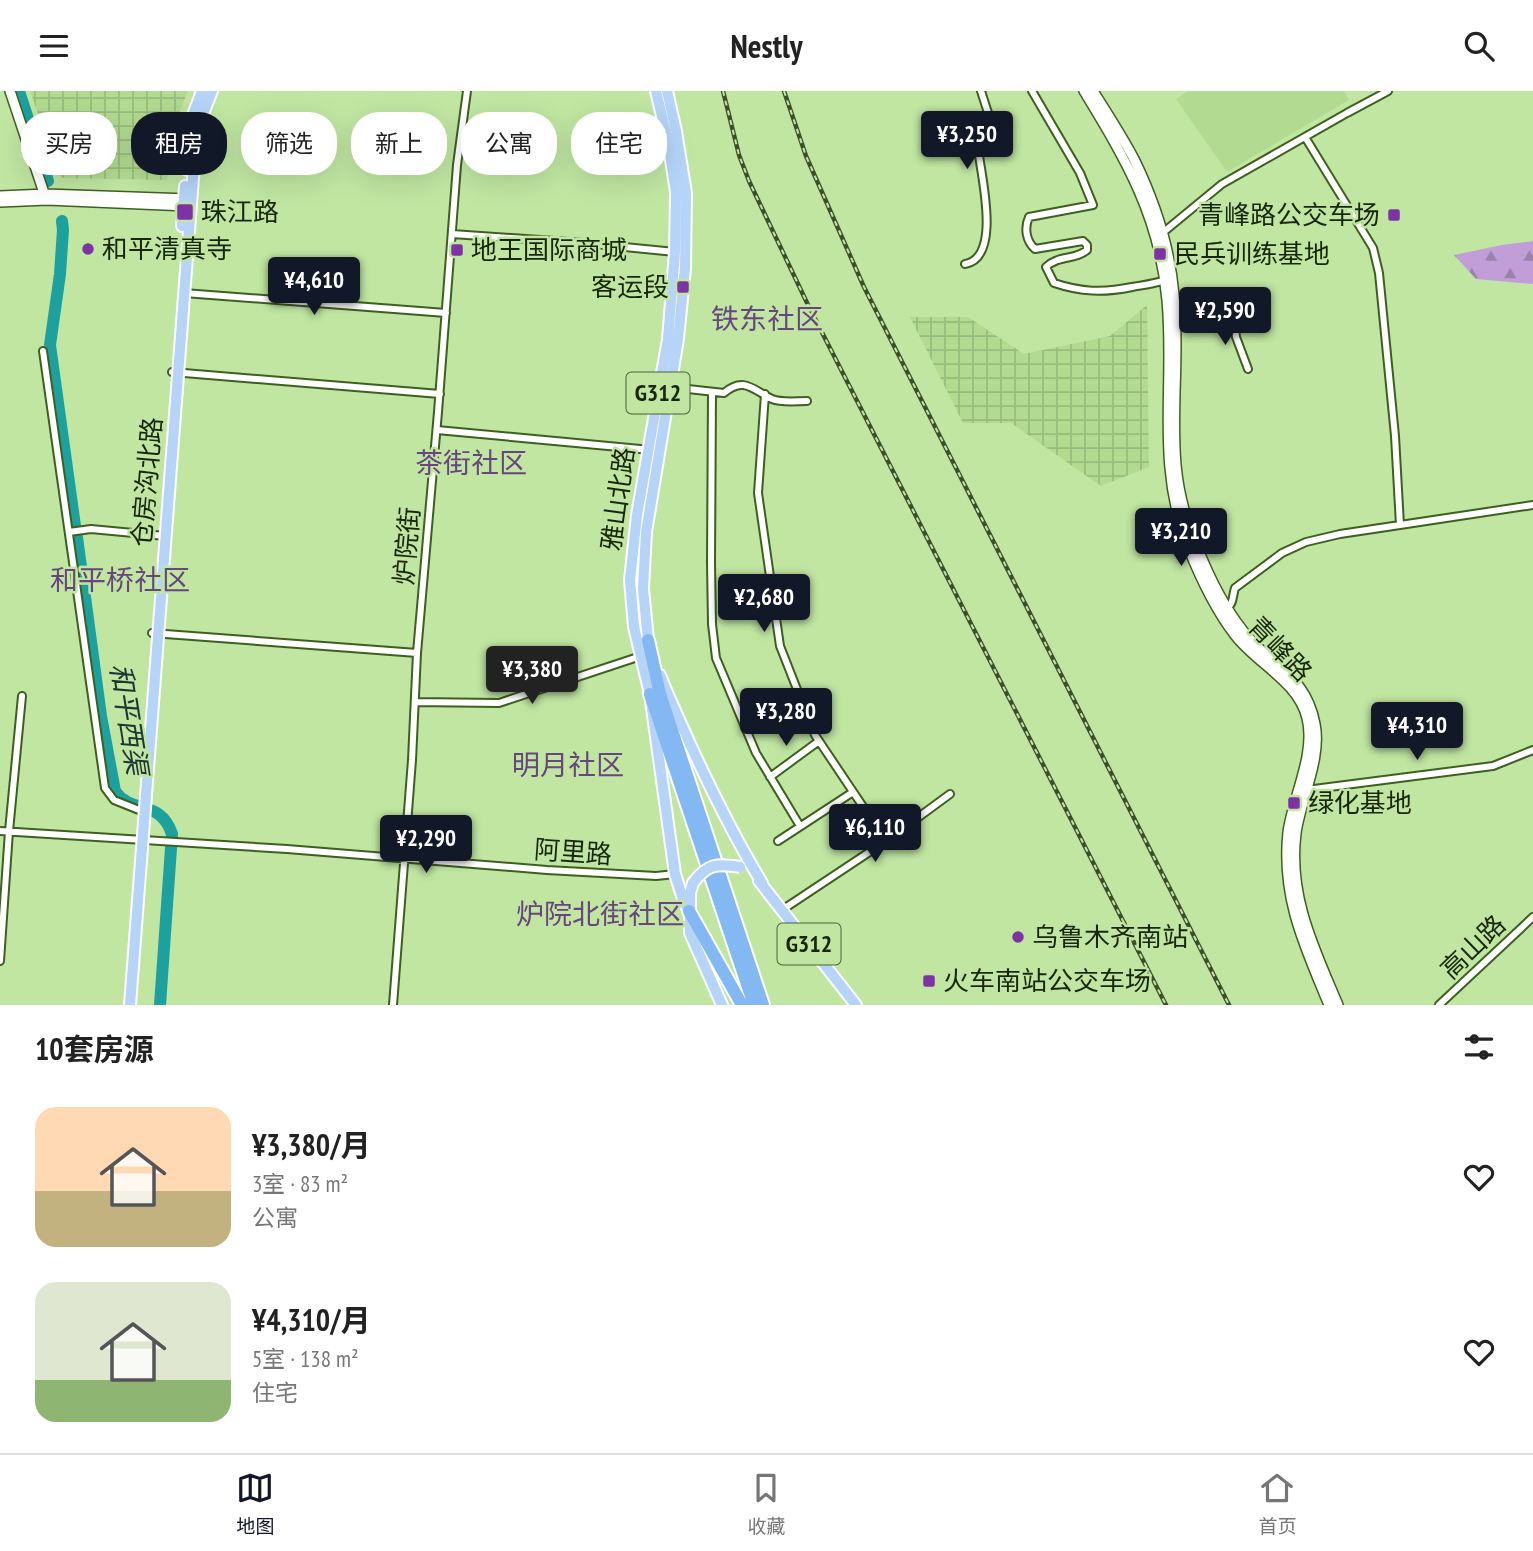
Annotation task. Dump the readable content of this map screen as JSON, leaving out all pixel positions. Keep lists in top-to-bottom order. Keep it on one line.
{"streets":{"highway":["雅山北路"],"main road":["G312","仓房沟北路","青峰路"],"street":["炉院街","阿里路","高山路"]},"crossings":[["G312","雅山北路"],["仓房沟北路","阿里路"],["雅山北路","阿里路"],["炉院街","阿里路"]],"districts":["铁东社区","茶街社区","和平桥社区","明月社区","炉院北街社区"],"water":["和平西渠"],"places":{"transit":["珠江路","青峰路公交车场","地王国际商城","民兵训练基地","客运段","绿化基地","火车南站公交车场"],"other":["和平清真寺","乌鲁木齐南站"]},"page":{"header":"Nestly","price":["¥3,250","¥4,610","¥2,590","¥3,210","¥2,680","¥3,380","¥3,280","¥4,310","¥6,110","¥2,290"],"chip":["买房","租房","筛选","新上","公寓","住宅"],"heading":"10套房源","list":[{"name":"¥3,380/月","note":"3室 · 83 m² · 公寓"},{"name":"¥4,310/月","note":"5室 · 138 m² · 住宅"}],"tabs":["地图","收藏","首页"]}}
